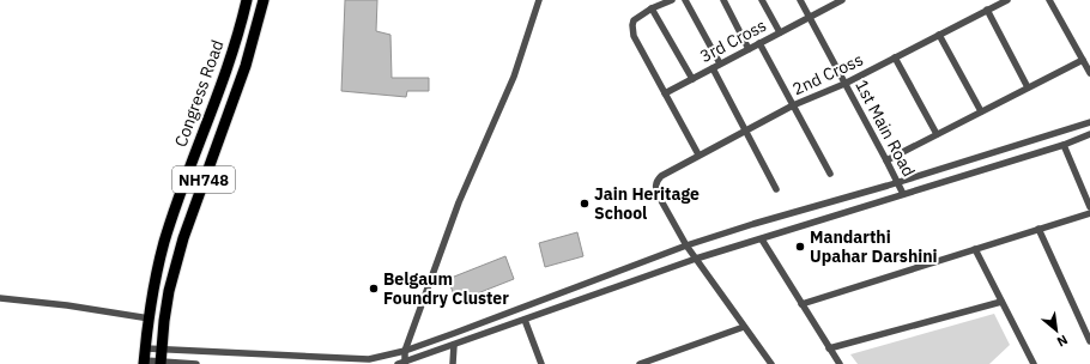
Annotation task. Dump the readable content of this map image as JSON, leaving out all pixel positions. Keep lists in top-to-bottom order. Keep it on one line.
{"streets":{"highway":["Congress Road","NH748"],"street":["3rd Cross","2nd Cross","1st Main Road"]},"crossings":[["3rd Cross","1st Main Road"],["2nd Cross","1st Main Road"]],"places":["Jain Heritage School","Mandarthi Upahar Darshini","Belgaum Foundry Cluster"],"north":"bottom right"}
